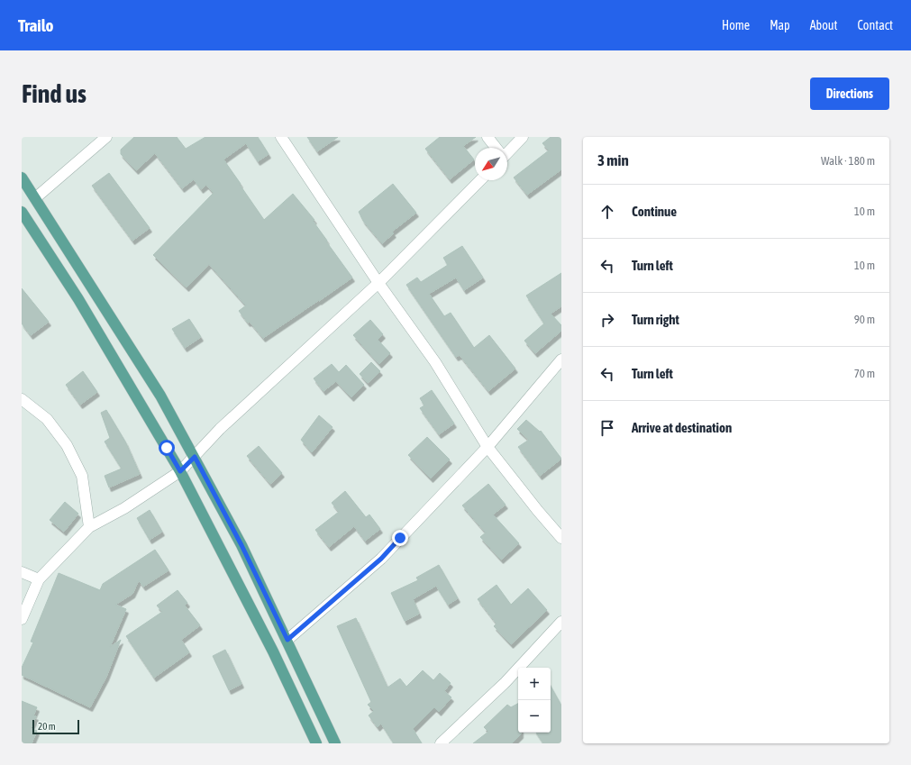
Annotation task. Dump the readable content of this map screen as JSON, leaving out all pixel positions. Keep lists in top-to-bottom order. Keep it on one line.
{"scale_bar":"20 m","north":"bottom left","page":{"header":"Trailo","nav":["Home","Map","About","Contact"],"buttons":"Directions","title":"Find us","heading":["3 min","Walk · 180 m"],"list":[["Continue","10 m"],["Turn left","10 m"],["Turn right","90 m"],["Turn left","70 m"],"Arrive at destination"],"map_buttons":["+","−"],"scale":"20 m"}}
